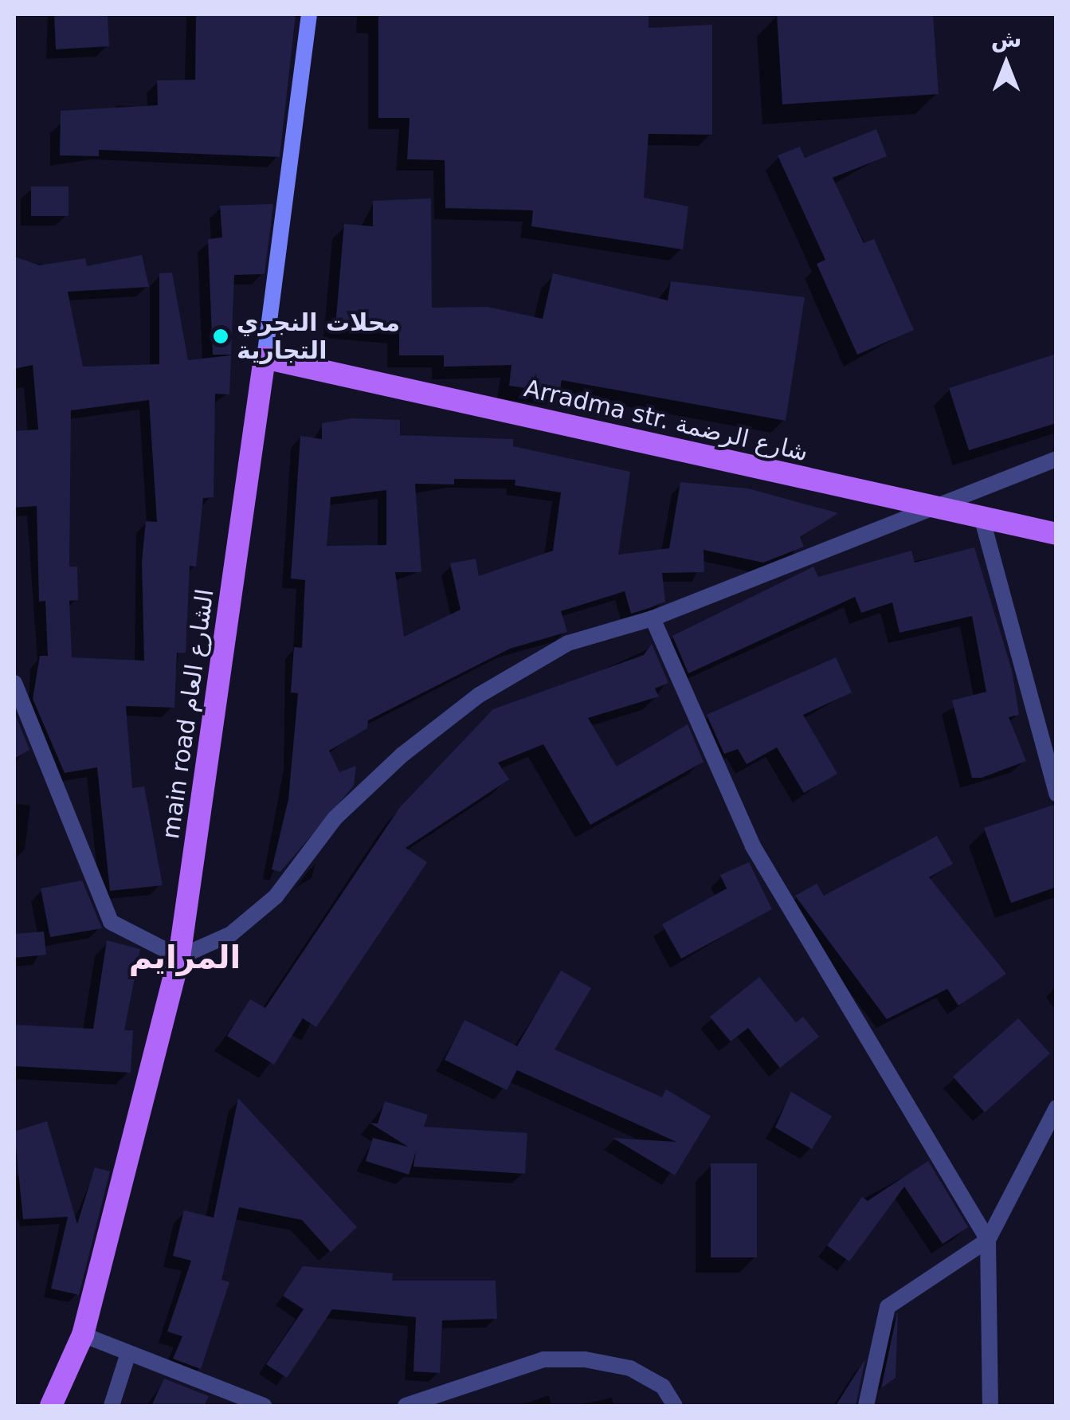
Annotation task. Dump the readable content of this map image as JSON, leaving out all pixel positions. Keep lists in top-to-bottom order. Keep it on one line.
{"streets":{"main road":["Arradma str. شارع الرضمة","main road الشارع العام"]},"crossings":[["Arradma str. شارع الرضمة","main road الشارع العام"]],"districts":["المرايم"],"places":["محلات النجري التجارية"],"north":"top"}
